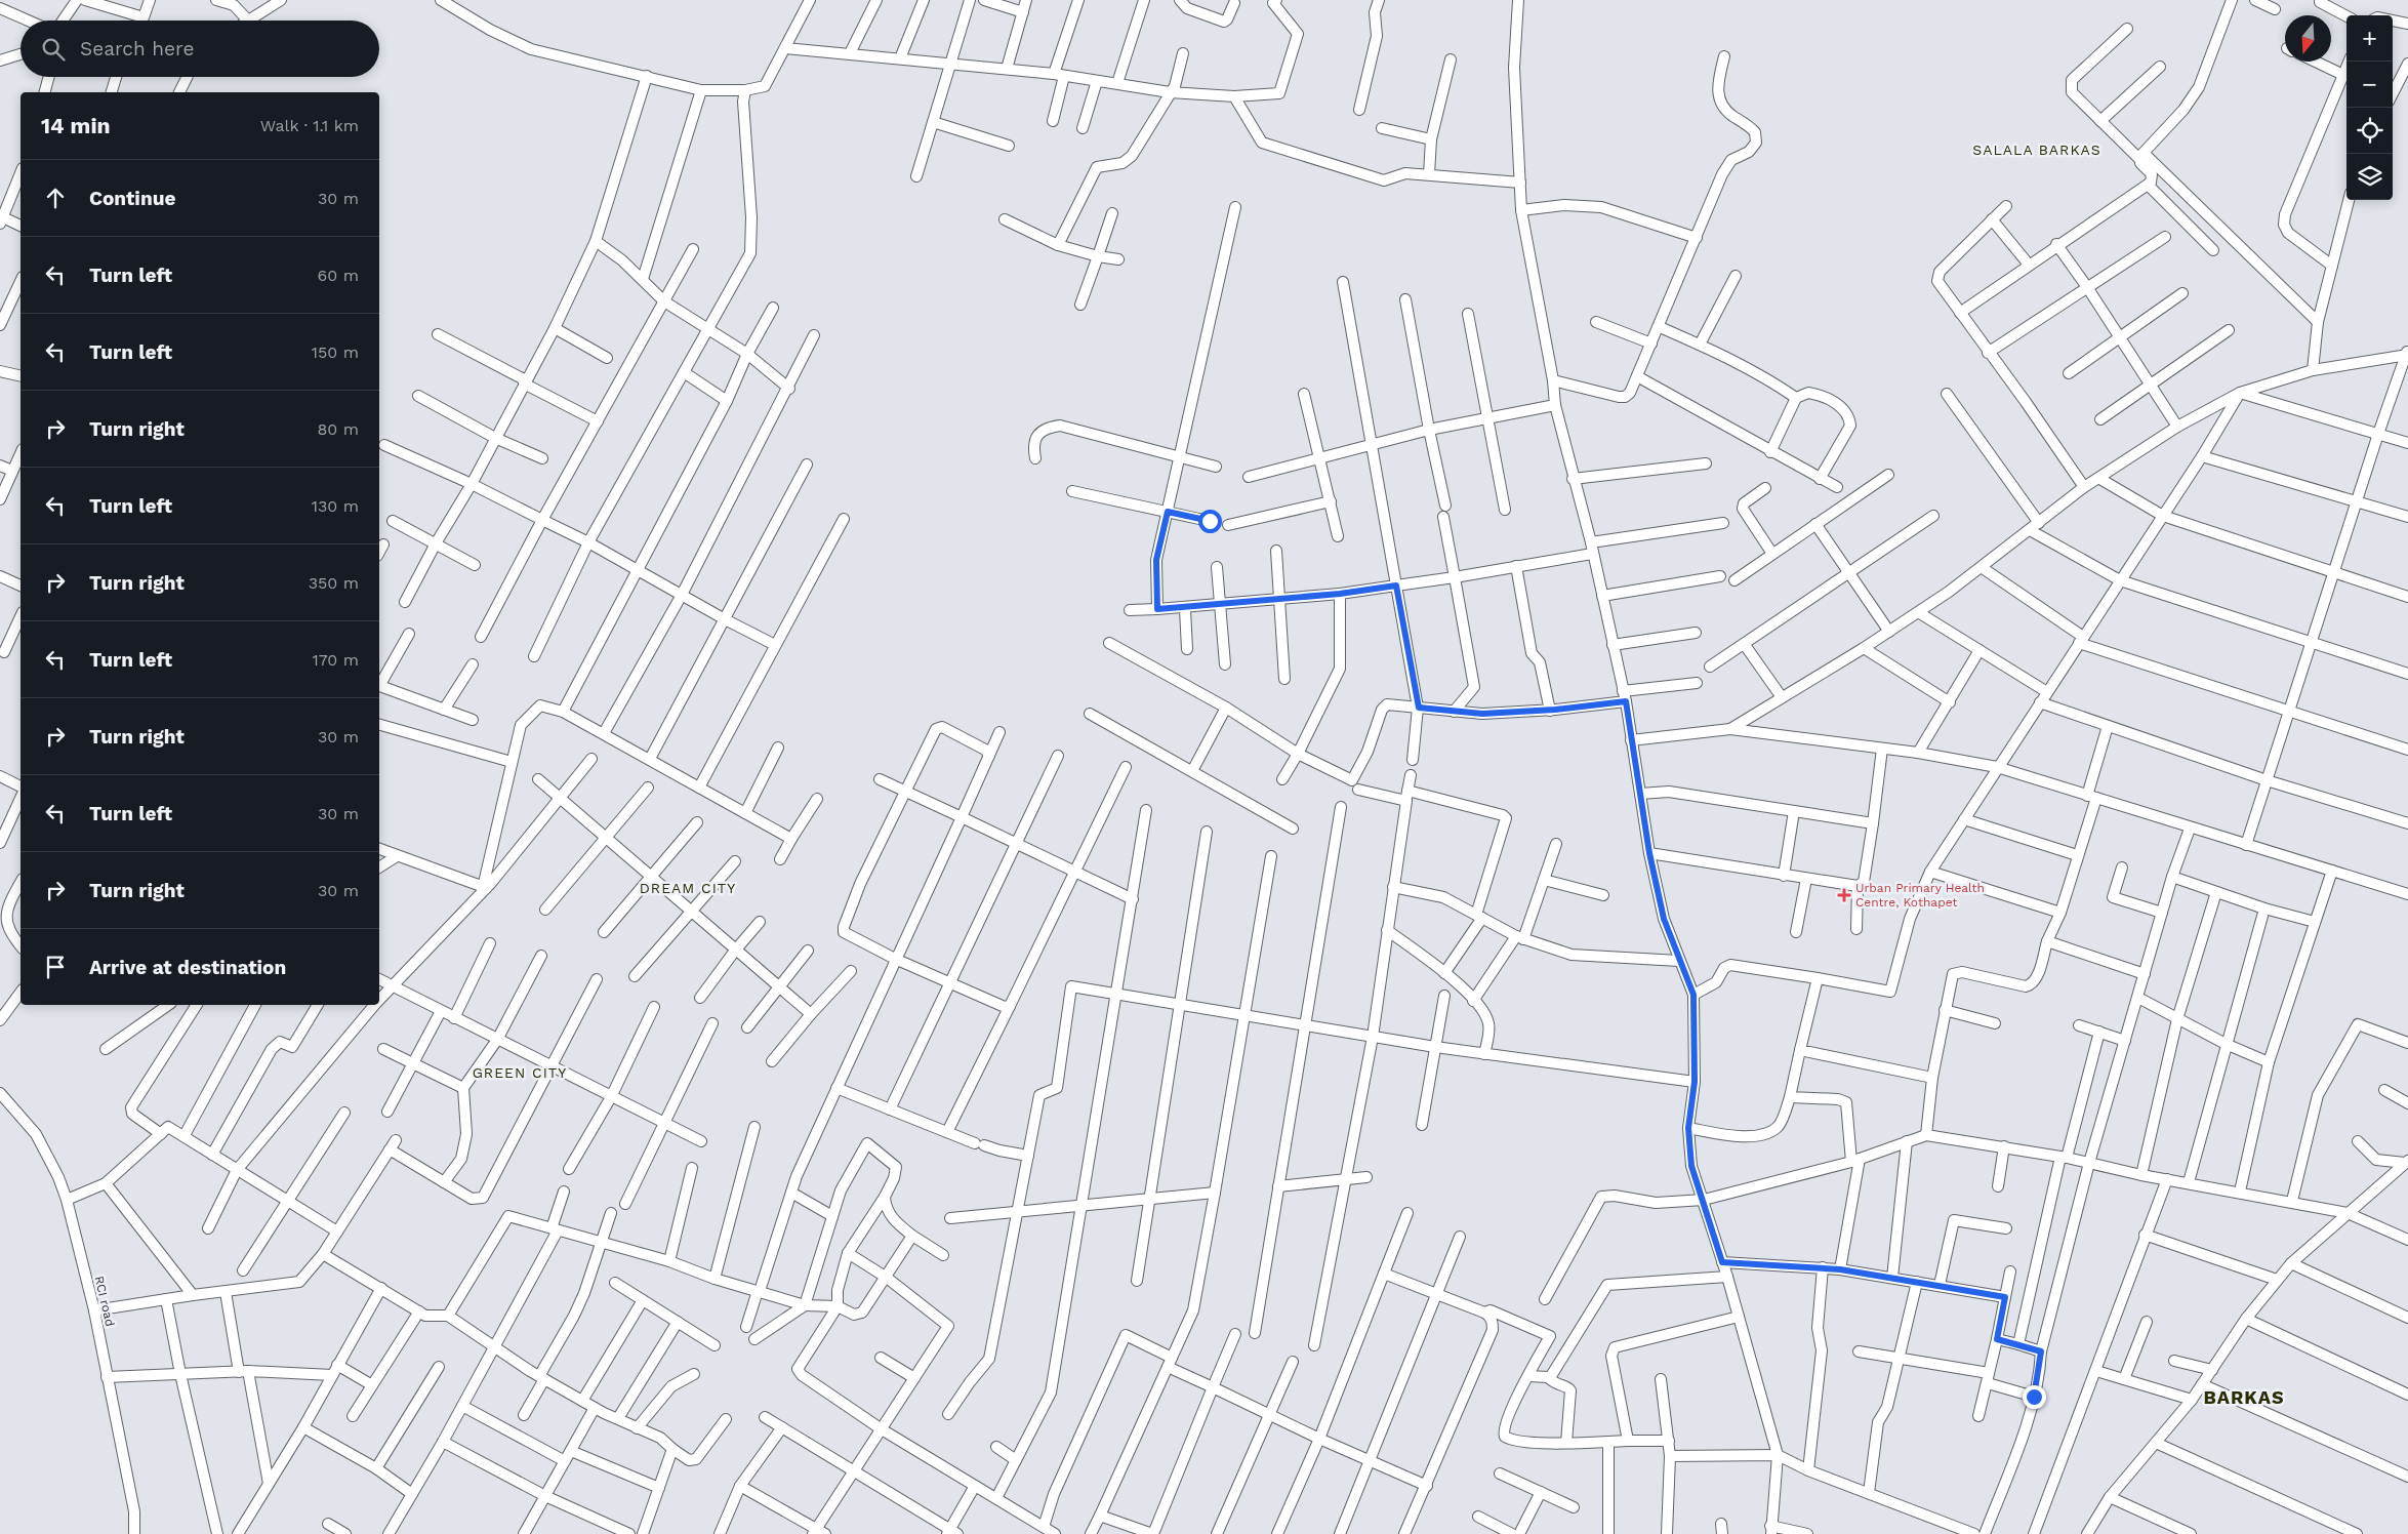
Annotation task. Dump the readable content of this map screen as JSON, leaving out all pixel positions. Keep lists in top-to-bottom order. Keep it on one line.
{"streets":{"street":["RCI road"]},"districts":["SALALA BARKAS","DREAM CITY","GREEN CITY","BARKAS"],"places":{"health":["Urban Primary Health Centre, Kothapet"]},"north":"bottom","page":{"map_buttons":["+","−"],"search":"Search here","heading":["14 min","Walk · 1.1 km"],"list":[["Continue","30 m"],["Turn left","60 m"],["Turn left","150 m"],["Turn right","80 m"],["Turn left","130 m"],["Turn right","350 m"],["Turn left","170 m"],["Turn right","30 m"],["Turn left","30 m"],["Turn right","30 m"],"Arrive at destination"]}}
